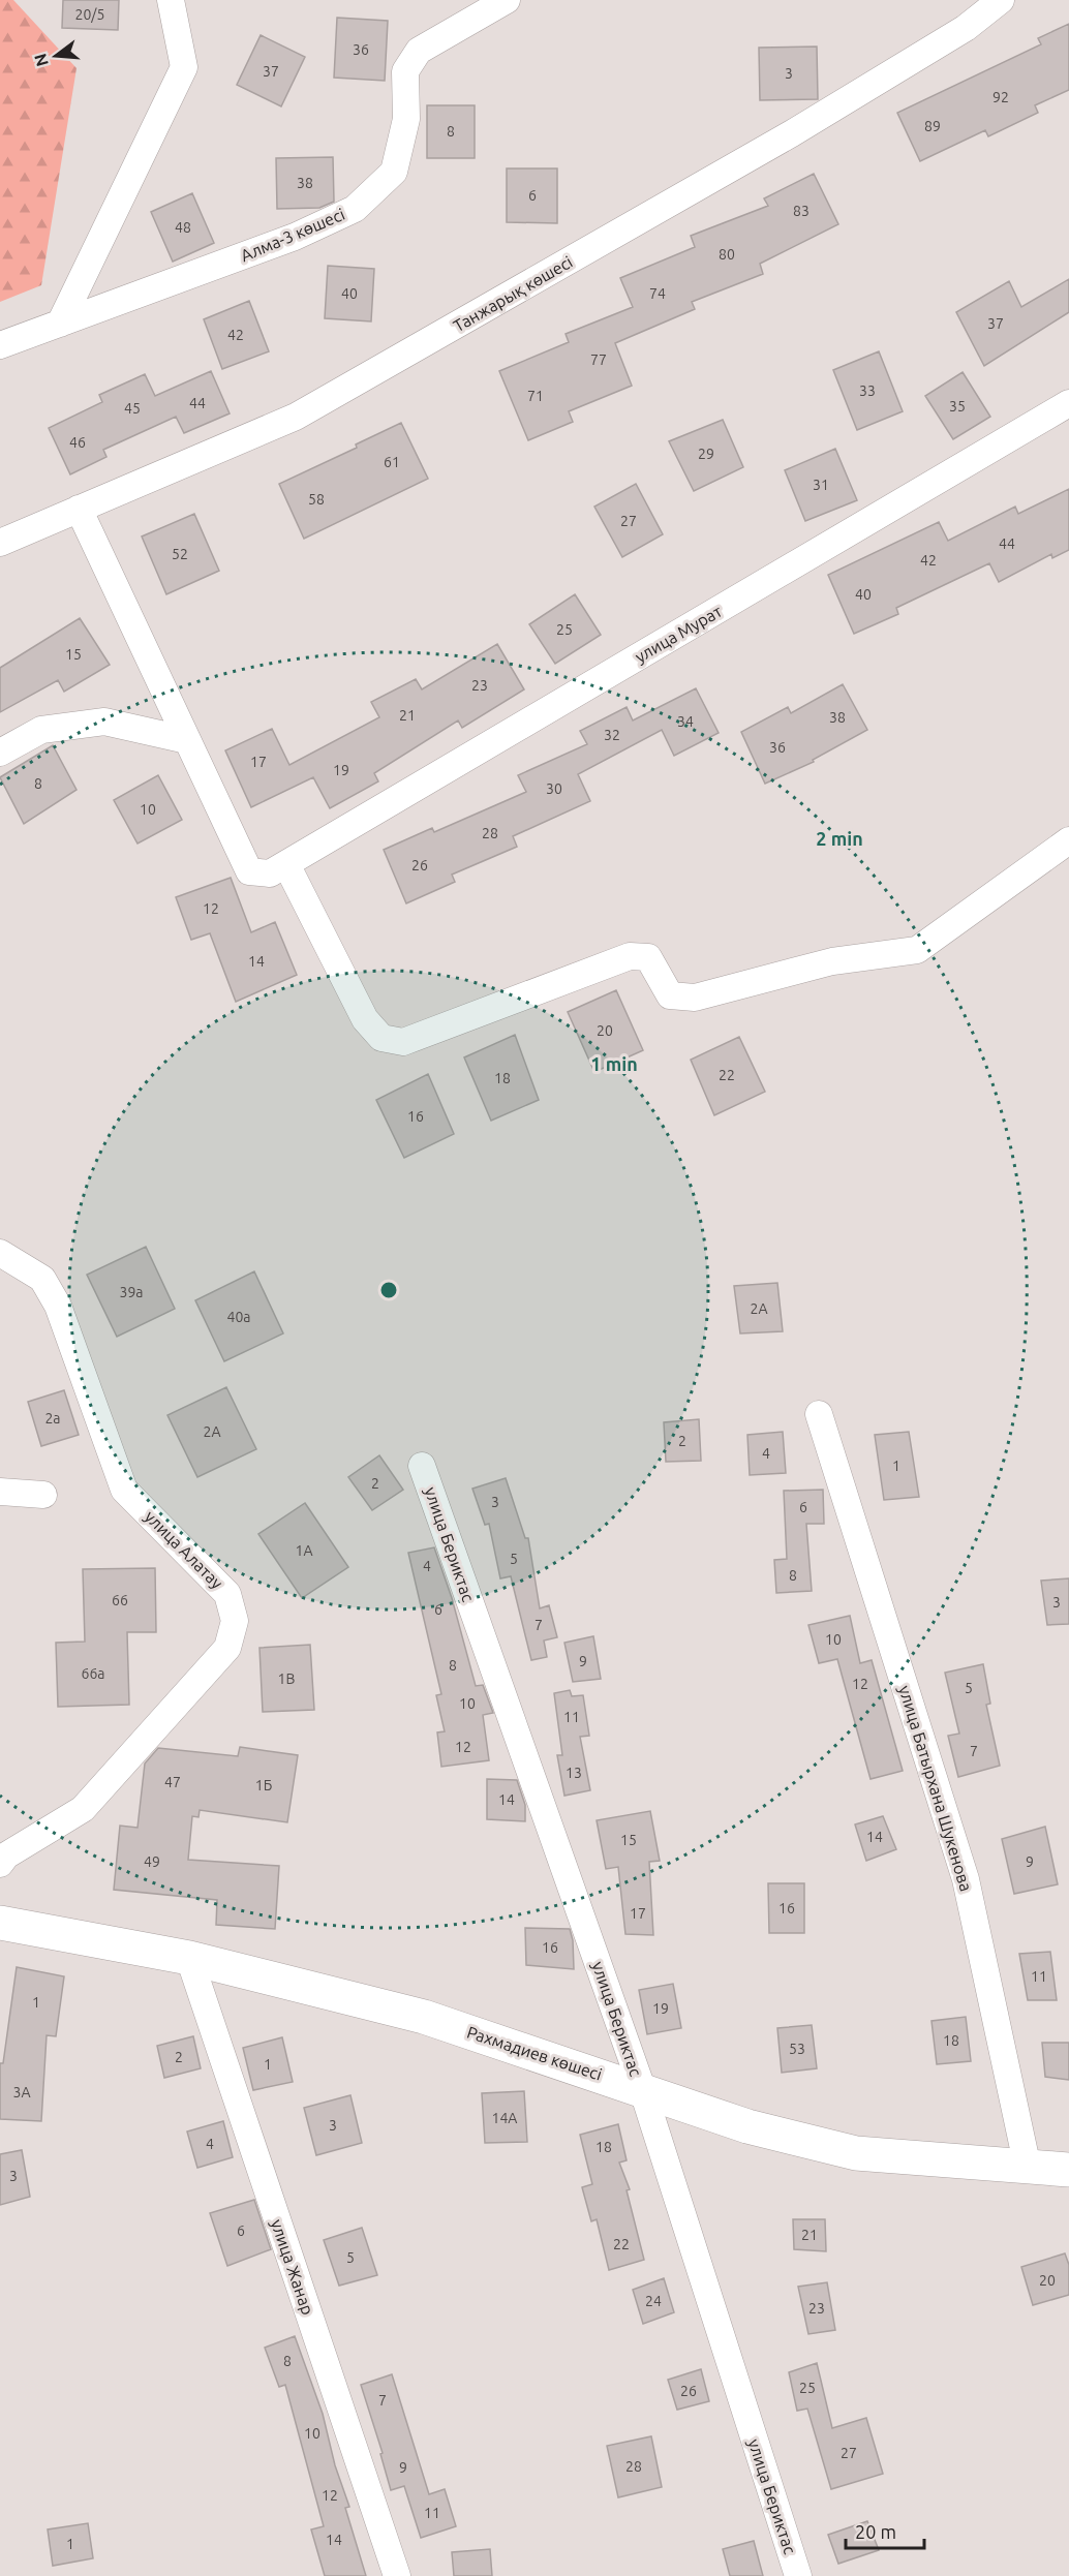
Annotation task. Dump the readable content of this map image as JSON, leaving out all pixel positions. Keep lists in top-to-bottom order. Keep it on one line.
{"streets":{"street":["Алма-3 көшесі","Танжарық көшесі","улица Мурат","улица Бериктас","улица Алатау","улица Батырхана Шукенова","Рахмадиев көшесі","улица Жанар"]},"crossings":[["улица Бериктас","Рахмадиев көшесі"],["улица Батырхана Шукенова","Рахмадиев көшесі"],["Рахмадиев көшесі","улица Жанар"]],"house_numbers":["20/5","36","37","3","92","89","8","38","6","83","48","80","40","74","37","42","77","33","71","44","35","45","46","29","61","31","58","27","44","52","42","40","25","15","23","21","38","34","32","36","17","19","8","30","10","28","26","12","14","20","22","18","16","39а","2А","40а","2а","2А","2","4","1","2","3","6","1А","5","4","8","66","3","6","7","10","9","8","66а","1В","12","5","10","11","12","7","13","47","1Б","14","14","15","49","9","16","17","16","11","1","19","18","53","2","1","3А","14А","3","4","18","3","6","21","22","5","20","24","23","8","25","26","7","10","27","28","9","12","11","14","1"],"scale_bar":"20 m","north":"left","rings":["2 min","1 min"]}
